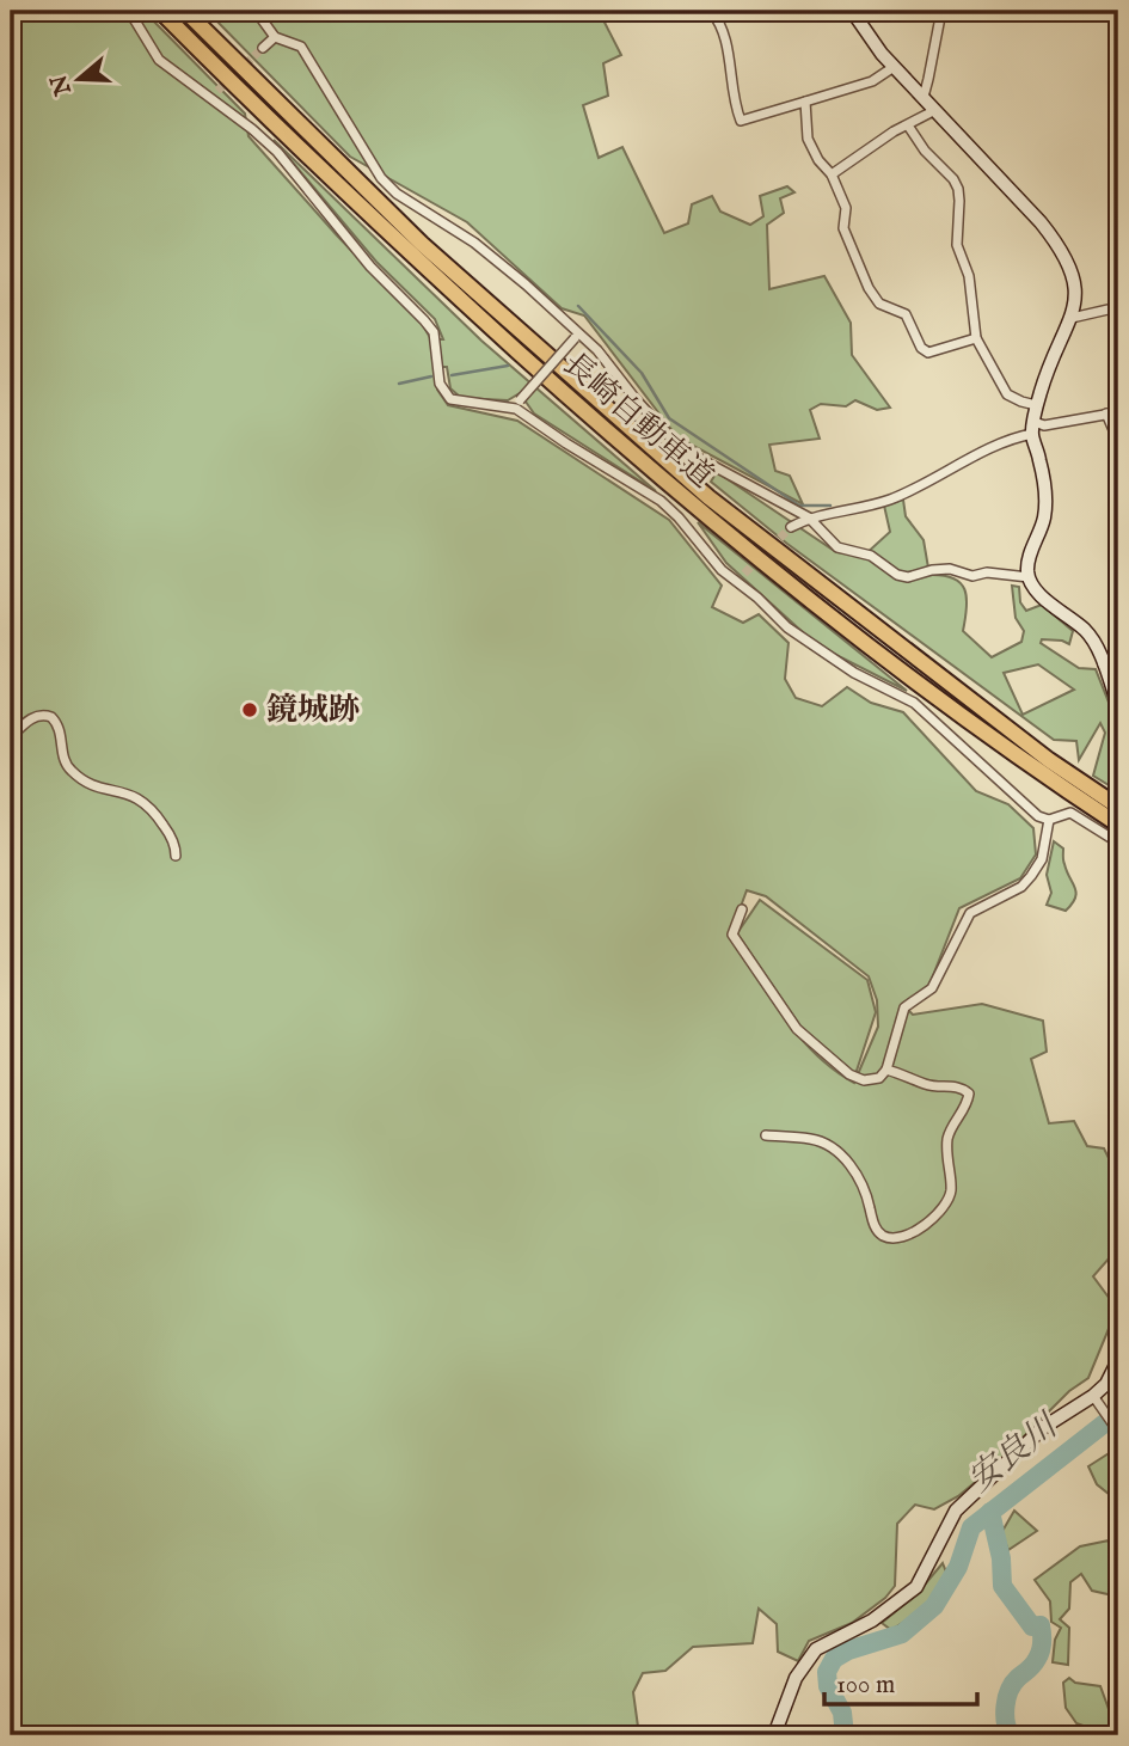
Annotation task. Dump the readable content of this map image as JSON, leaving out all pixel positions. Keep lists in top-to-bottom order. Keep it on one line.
{"streets":{"highway":["長崎自動車道"]},"water":["安良川"],"places":["鏡城跡"],"scale_bar":"100 m","north":"left"}
